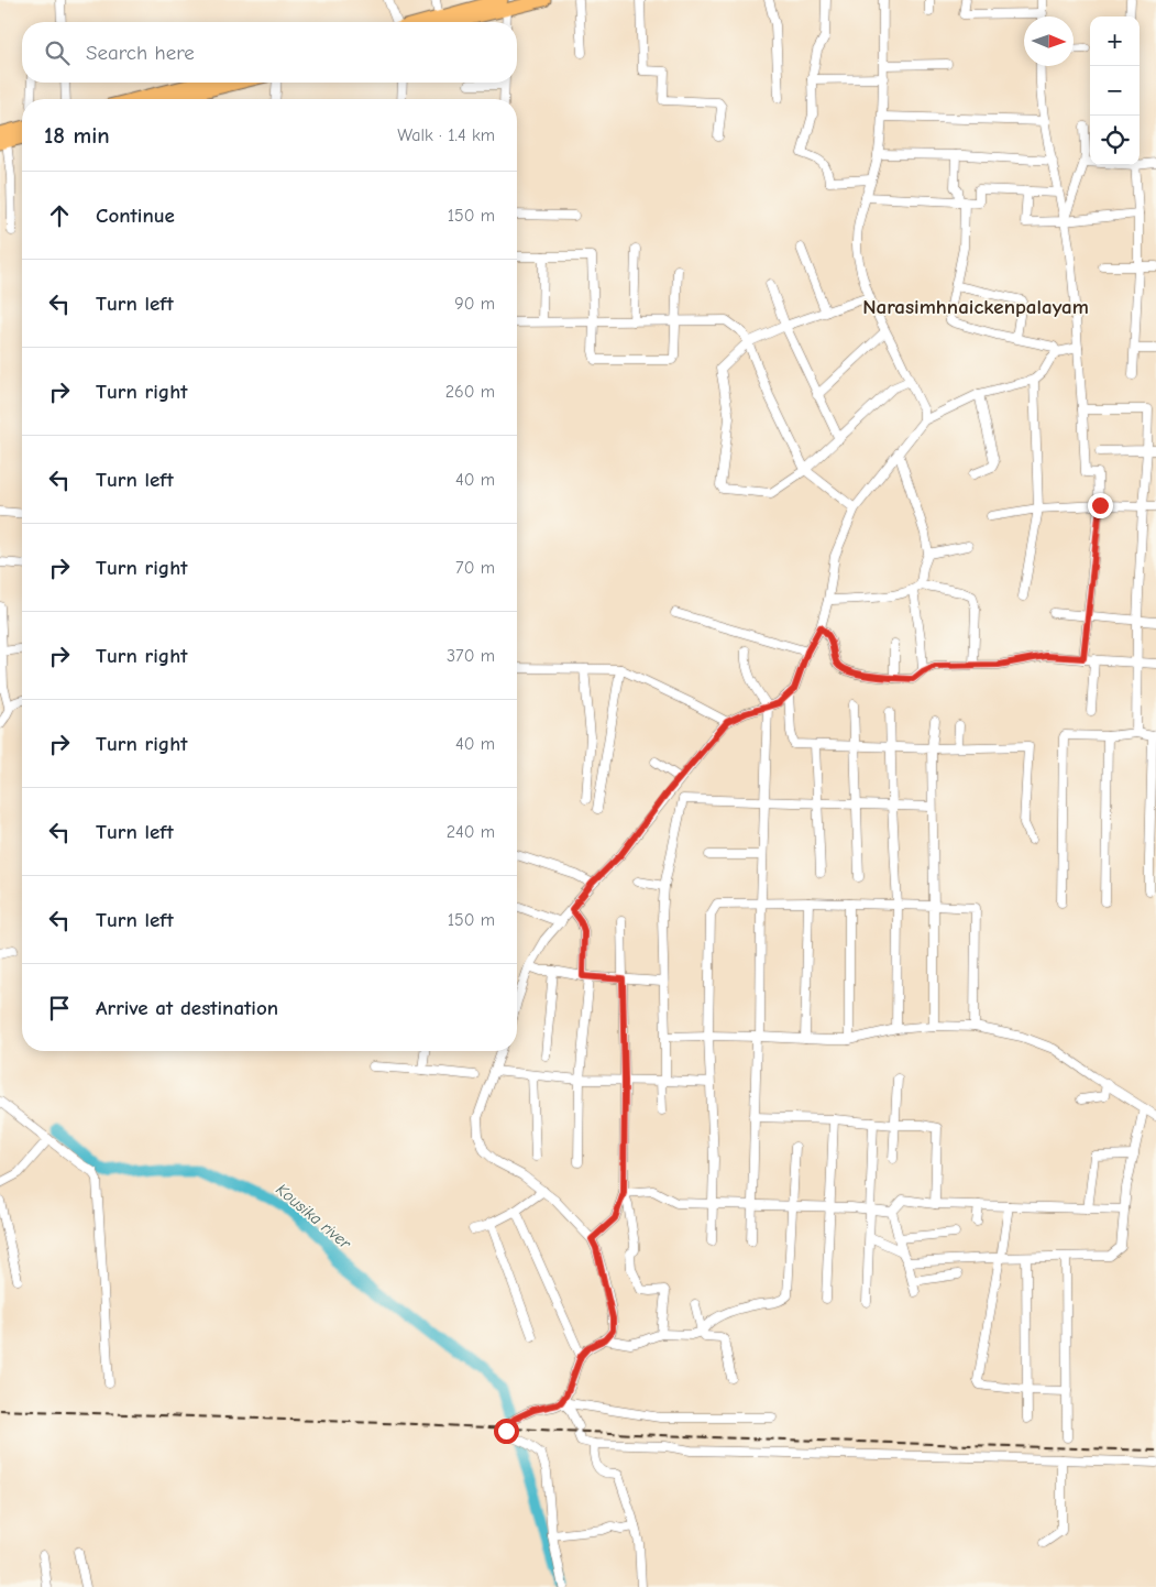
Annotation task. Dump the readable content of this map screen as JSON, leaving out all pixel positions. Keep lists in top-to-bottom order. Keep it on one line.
{"districts":["Narasimhnaickenpalayam"],"water":["Kousika river"],"north":"right","page":{"map_buttons":["+","−"],"search":"Search here","heading":["18 min","Walk · 1.4 km"],"list":[["Continue","150 m"],["Turn left","90 m"],["Turn right","260 m"],["Turn left","40 m"],["Turn right","70 m"],["Turn right","370 m"],["Turn right","40 m"],["Turn left","240 m"],["Turn left","150 m"],"Arrive at destination"]}}
